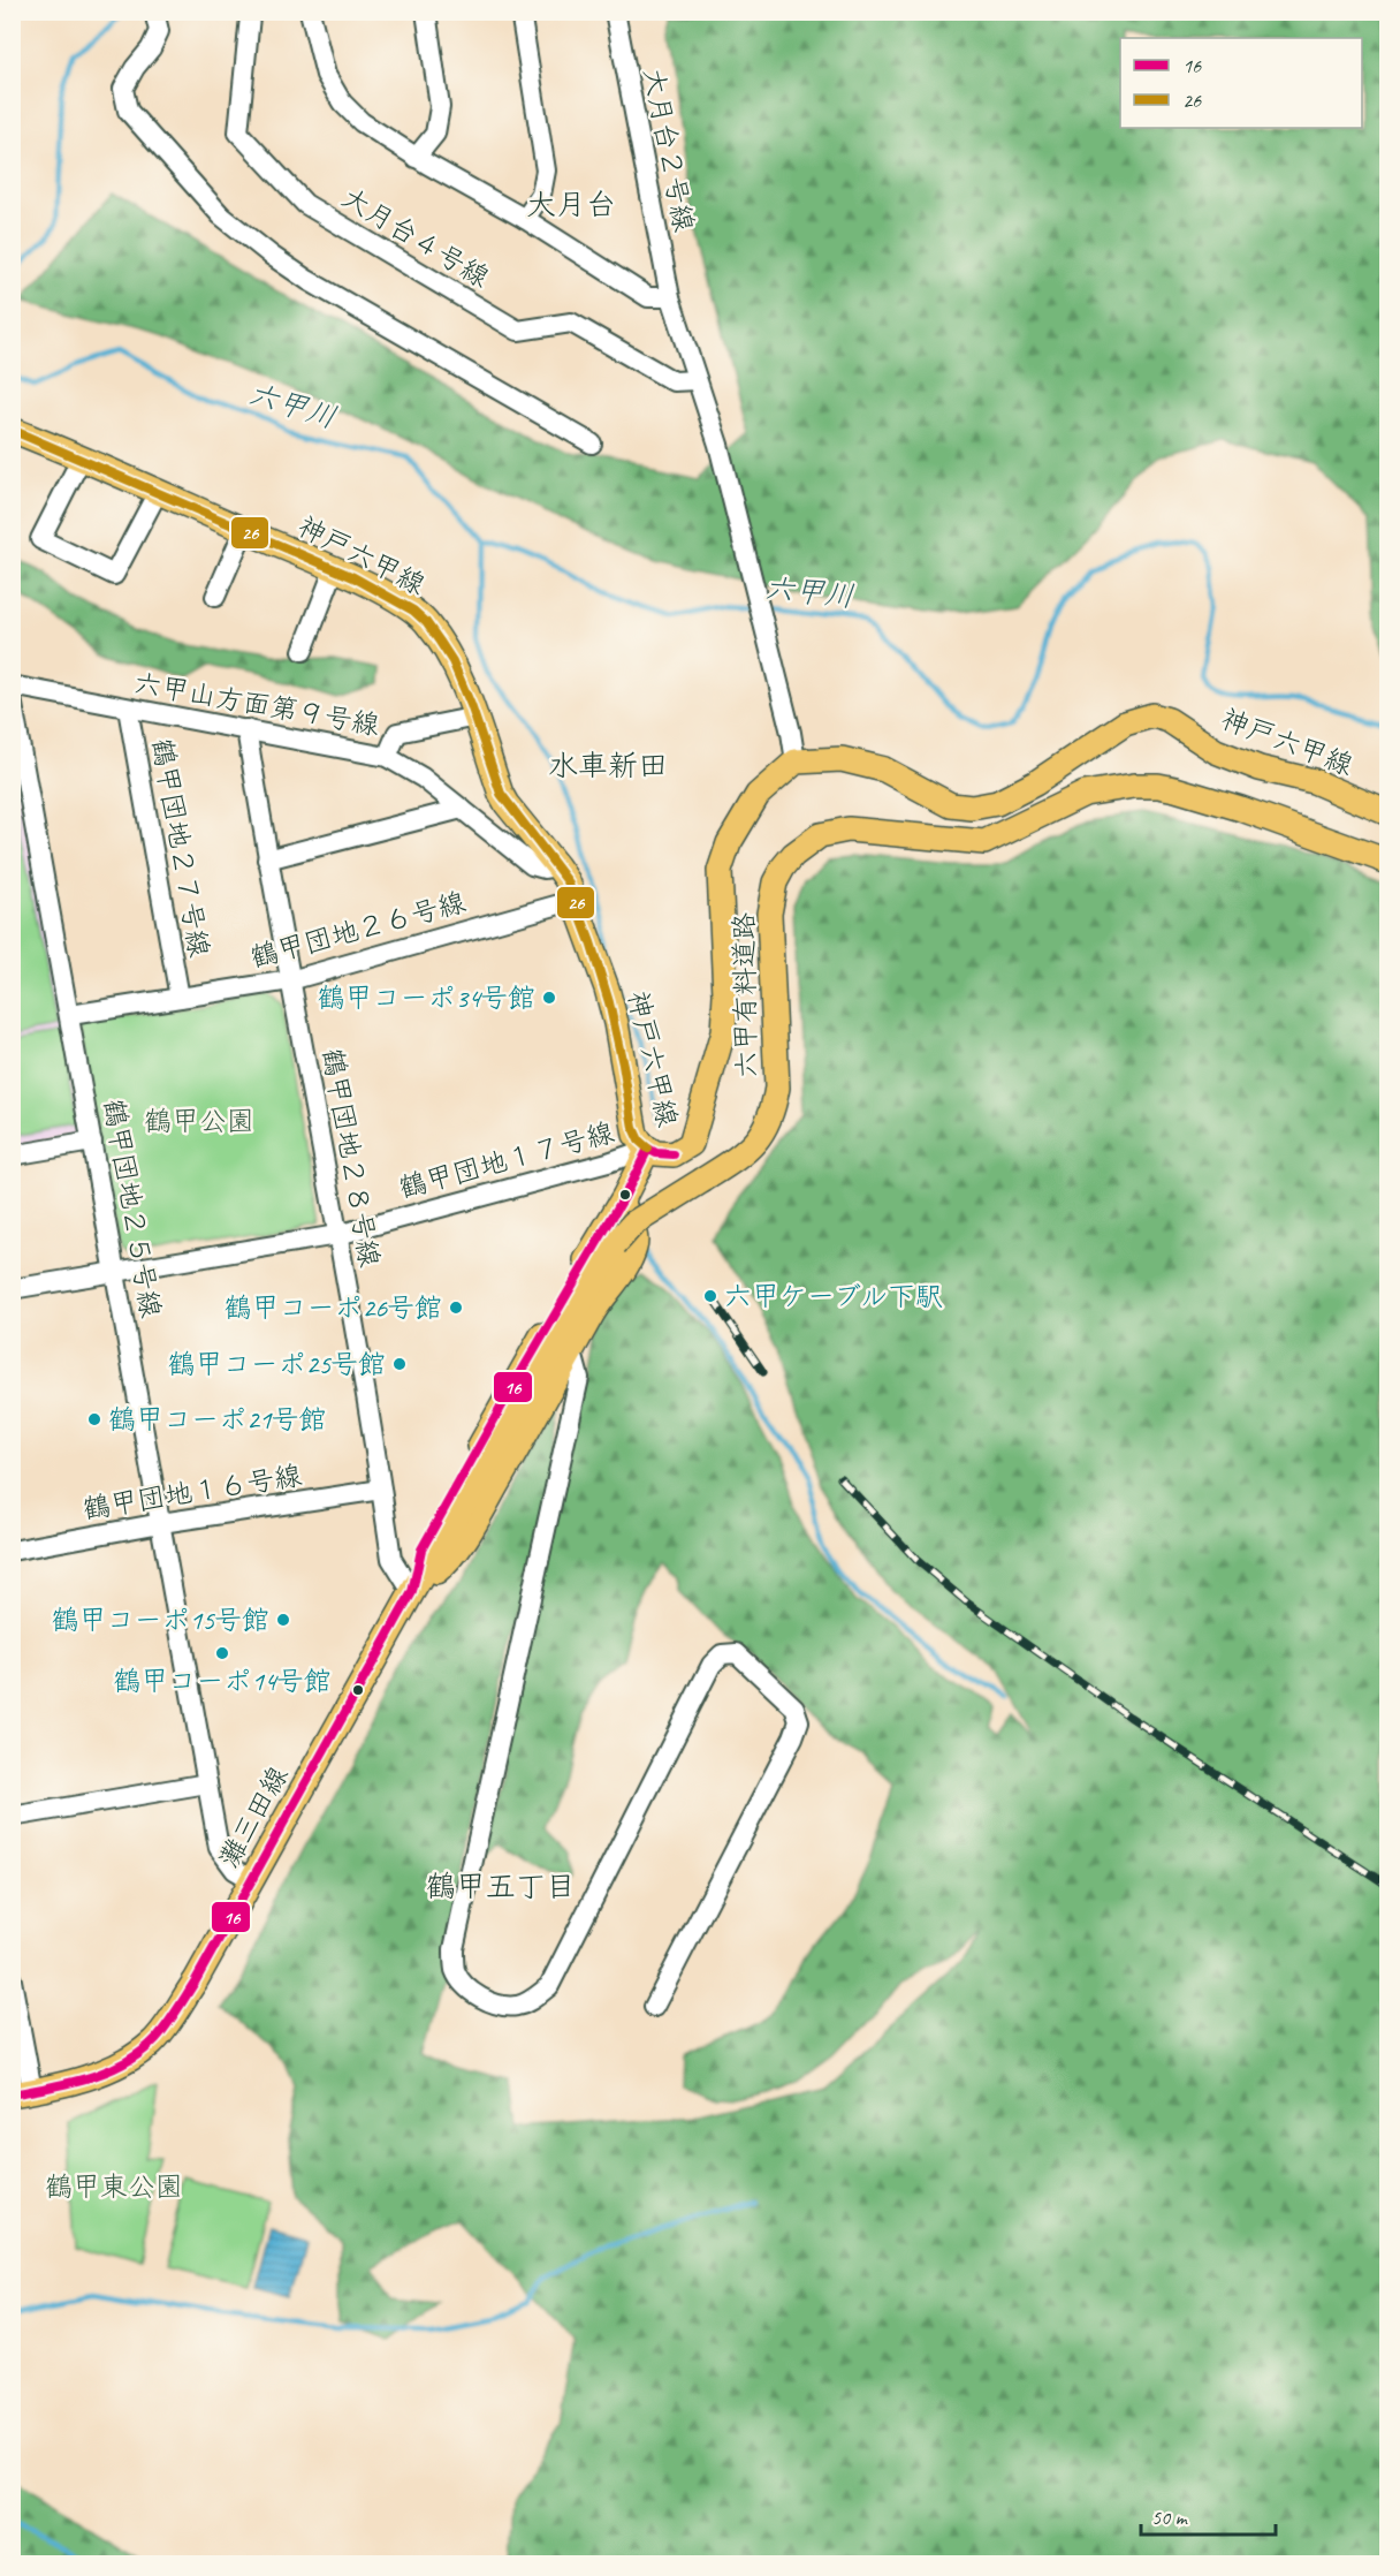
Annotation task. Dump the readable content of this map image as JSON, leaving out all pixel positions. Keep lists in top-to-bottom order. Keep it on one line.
{"streets":{"main road":["神戸六甲線","六甲有料道路","灘三田線"],"street":["大月台２号線","大月台４号線","六甲山方面第９号線","鶴甲団地２７号線","鶴甲団地２６号線","鶴甲団地２８号線","鶴甲団地１７号線","鶴甲団地２５号線","鶴甲団地１６号線"]},"crossings":[["大月台２号線","大月台４号線"],["大月台２号線","神戸六甲線"],["神戸六甲線","六甲山方面第９号線"],["神戸六甲線","鶴甲団地２６号線"],["神戸六甲線","鶴甲団地１７号線"],["六甲山方面第９号線","鶴甲団地２７号線"],["六甲山方面第９号線","鶴甲団地２８号線"],["鶴甲団地２７号線","鶴甲団地２６号線"],["鶴甲団地２６号線","鶴甲団地２８号線"],["鶴甲団地２６号線","鶴甲団地２５号線"],["六甲有料道路","鶴甲団地２８号線"],["六甲有料道路","灘三田線"],["鶴甲団地２８号線","鶴甲団地１７号線"],["鶴甲団地２８号線","鶴甲団地１６号線"],["鶴甲団地２８号線","灘三田線"],["鶴甲団地１７号線","鶴甲団地２５号線"],["鶴甲団地２５号線","鶴甲団地１６号線"],["鶴甲団地２５号線","灘三田線"]],"districts":["大月台","水車新田","鶴甲五丁目"],"water":["六甲川"],"parks":["鶴甲公園","鶴甲東公園"],"places":["鶴甲コーポ34号館","六甲ケーブル下駅","鶴甲コーポ26号館","鶴甲コーポ25号館","鶴甲コーポ21号館","鶴甲コーポ15号館","鶴甲コーポ14号館"],"lines":["transit line 26","transit line 16"],"legend":["16","26"],"scale_bar":"50 m"}
